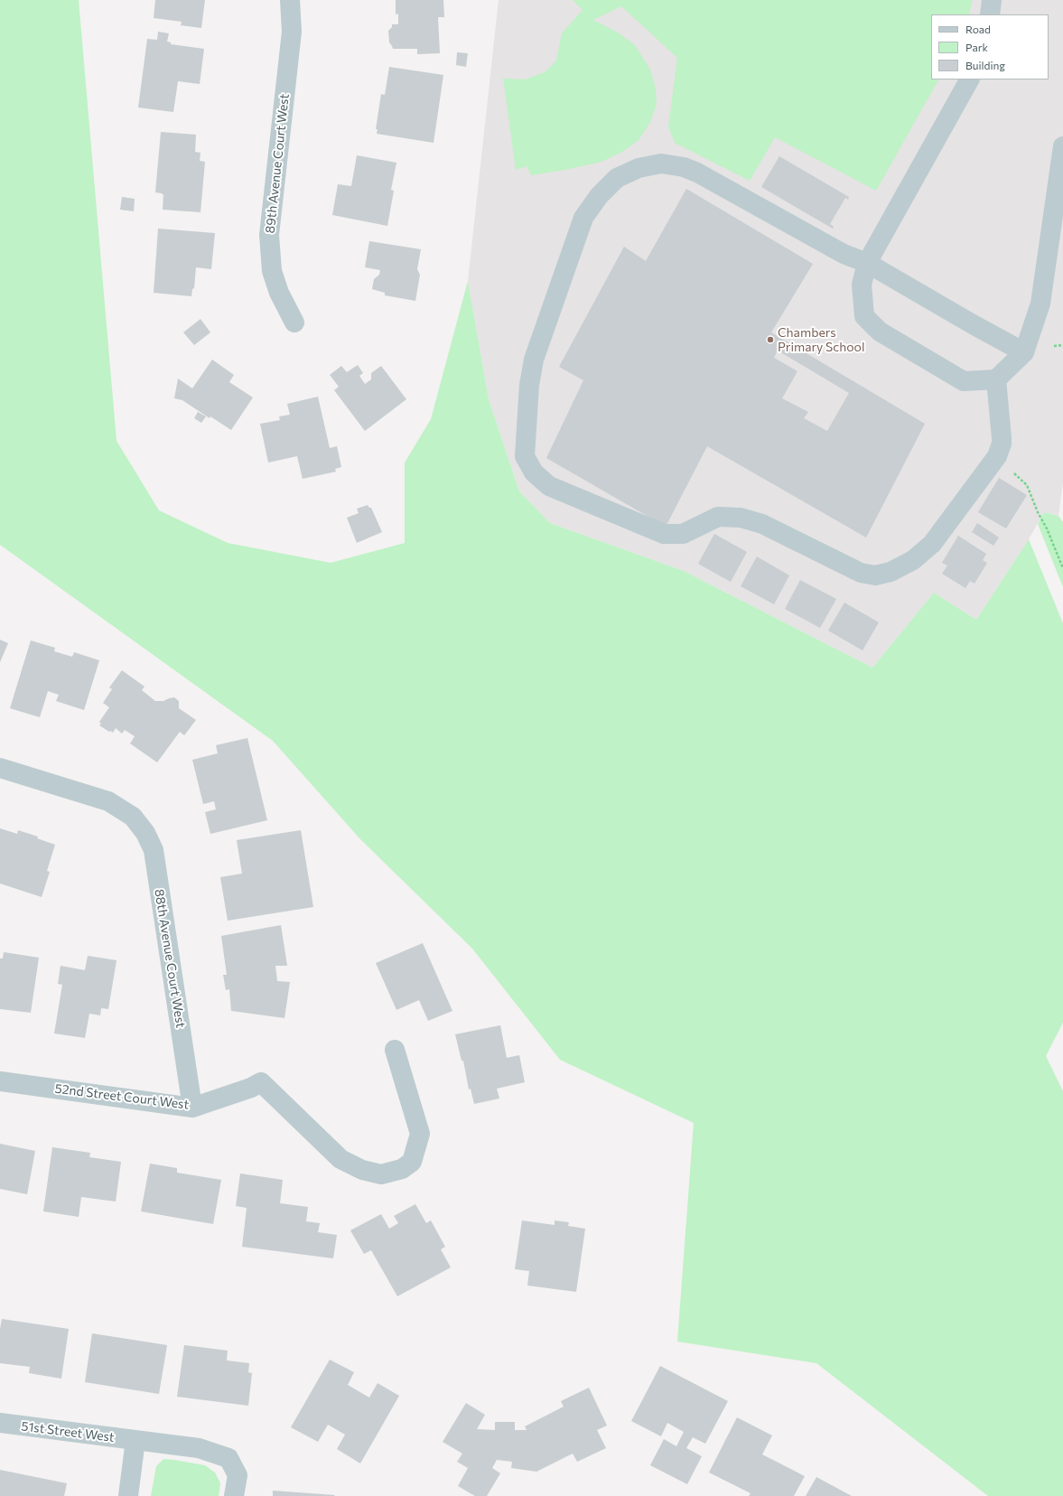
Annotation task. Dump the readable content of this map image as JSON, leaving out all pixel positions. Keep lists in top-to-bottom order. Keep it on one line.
{"streets":{"street":["89th Avenue Court West","88th Avenue Court West","52nd Street Court West","51st Street West"]},"crossings":[["88th Avenue Court West","52nd Street Court West"]],"places":["Chambers Primary School"],"legend":["Road","Park","Building"]}
